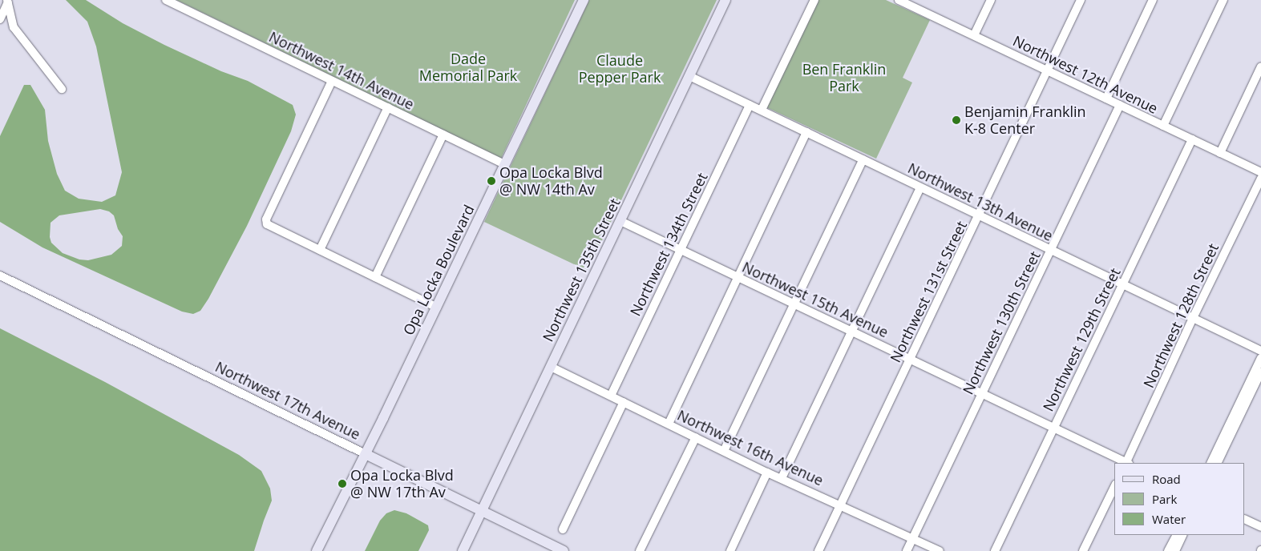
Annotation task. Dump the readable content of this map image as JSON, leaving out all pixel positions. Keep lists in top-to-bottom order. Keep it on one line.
{"streets":{"main road":["Opa Locka Boulevard","Northwest 135th Street","Northwest 17th Avenue"],"street":["Northwest 14th Avenue","Northwest 12th Avenue","Northwest 13th Avenue","Northwest 134th Street","Northwest 131st Street","Northwest 15th Avenue","Northwest 128th Street","Northwest 130th Street","Northwest 129th Street","Northwest 16th Avenue"]},"crossings":[["Northwest 14th Avenue","Opa Locka Boulevard"],["Northwest 12th Avenue","Northwest 131st Street"],["Northwest 12th Avenue","Northwest 130th Street"],["Northwest 12th Avenue","Northwest 129th Street"],["Northwest 13th Avenue","Northwest 134th Street"],["Northwest 13th Avenue","Northwest 135th Street"],["Northwest 13th Avenue","Northwest 131st Street"],["Northwest 13th Avenue","Northwest 128th Street"],["Northwest 13th Avenue","Northwest 130th Street"],["Northwest 13th Avenue","Northwest 129th Street"],["Northwest 134th Street","Northwest 15th Avenue"],["Northwest 134th Street","Northwest 16th Avenue"],["Opa Locka Boulevard","Northwest 17th Avenue"],["Northwest 135th Street","Northwest 15th Avenue"],["Northwest 135th Street","Northwest 17th Avenue"],["Northwest 135th Street","Northwest 16th Avenue"],["Northwest 131st Street","Northwest 15th Avenue"],["Northwest 131st Street","Northwest 16th Avenue"],["Northwest 15th Avenue","Northwest 130th Street"],["Northwest 15th Avenue","Northwest 129th Street"],["Northwest 130th Street","Northwest 16th Avenue"]],"parks":["Dade Memorial Park","Claude Pepper Park","Ben Franklin Park"],"places":["Benjamin Franklin K-8 Center","Opa Locka Blvd @ NW 14th Av","Opa Locka Blvd @ NW 17th Av"],"legend":["Road","Park","Water"]}
